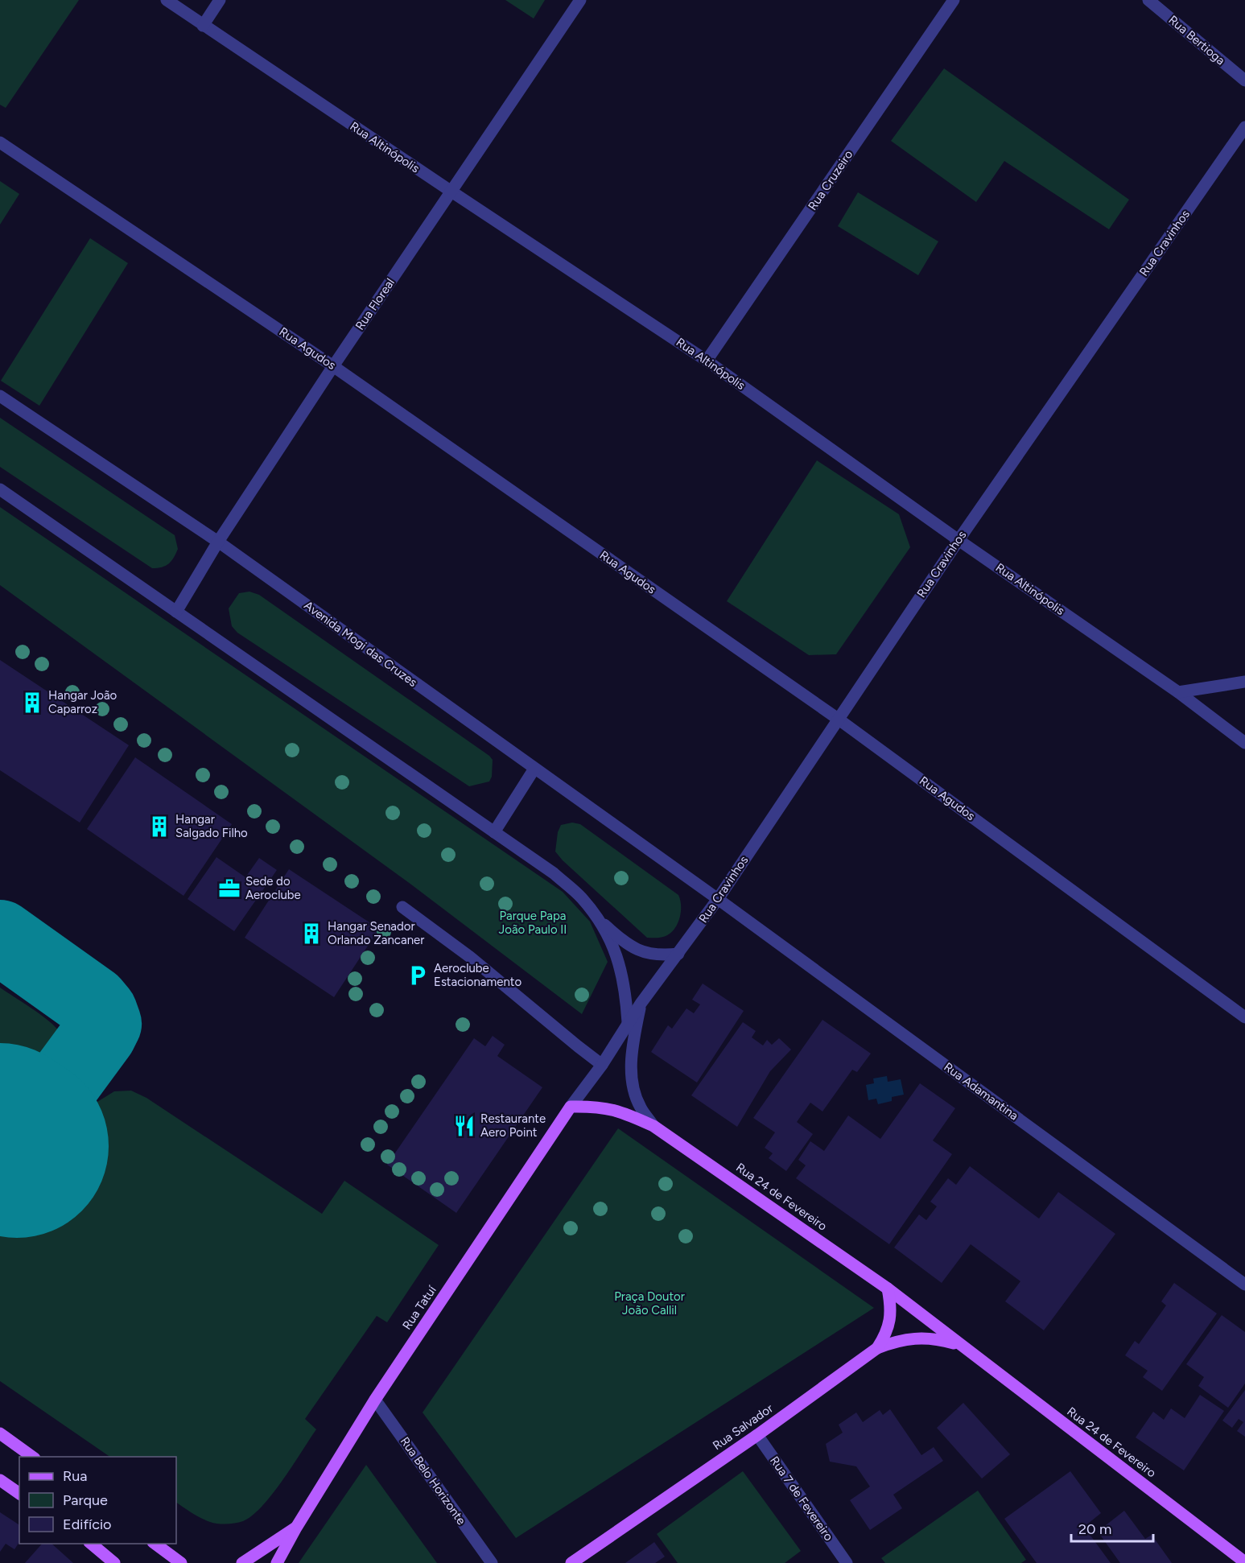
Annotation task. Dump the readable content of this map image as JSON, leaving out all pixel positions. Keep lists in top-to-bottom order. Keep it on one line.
{"streets":{"main road":["Rua 24 de Fevereiro","Rua Tatuí","Rua Salvador"],"street":["Rua Bertioga","Rua Altinópolis","Rua Cruzeiro","Rua Cravinhos","Rua Floreal","Rua Agudos","Avenida Mogi das Cruzes","Rua Adamantina","Rua Belo Horizonte","Rua 7 de Fevereiro"]},"crossings":[["Rua Altinópolis","Rua Cruzeiro"],["Rua Altinópolis","Rua Cravinhos"],["Rua Altinópolis","Rua Floreal"],["Rua Cravinhos","Rua Agudos"],["Rua Cravinhos","Avenida Mogi das Cruzes"],["Rua Cravinhos","Rua Adamantina"],["Rua Cravinhos","Rua 24 de Fevereiro"],["Rua Cravinhos","Rua Tatuí"],["Rua Floreal","Rua Agudos"],["Rua Floreal","Avenida Mogi das Cruzes"],["Avenida Mogi das Cruzes","Rua Adamantina"],["Rua 24 de Fevereiro","Rua Tatuí"],["Rua 24 de Fevereiro","Rua Salvador"],["Rua Tatuí","Rua Belo Horizonte"],["Rua Salvador","Rua 7 de Fevereiro"]],"parks":["Parque Papa João Paulo II","Praça Doutor João Callil"],"places":{"building":["Hangar João Caparroz","Hangar Salgado Filho","Hangar Senador Orlando Zancaner"],"office":["Sede do Aeroclube"],"parking":["Aeroclube Estacionamento"],"restaurant":["Restaurante Aero Point"]},"legend":["Rua","Parque","Edifício"],"scale_bar":"20 m"}
